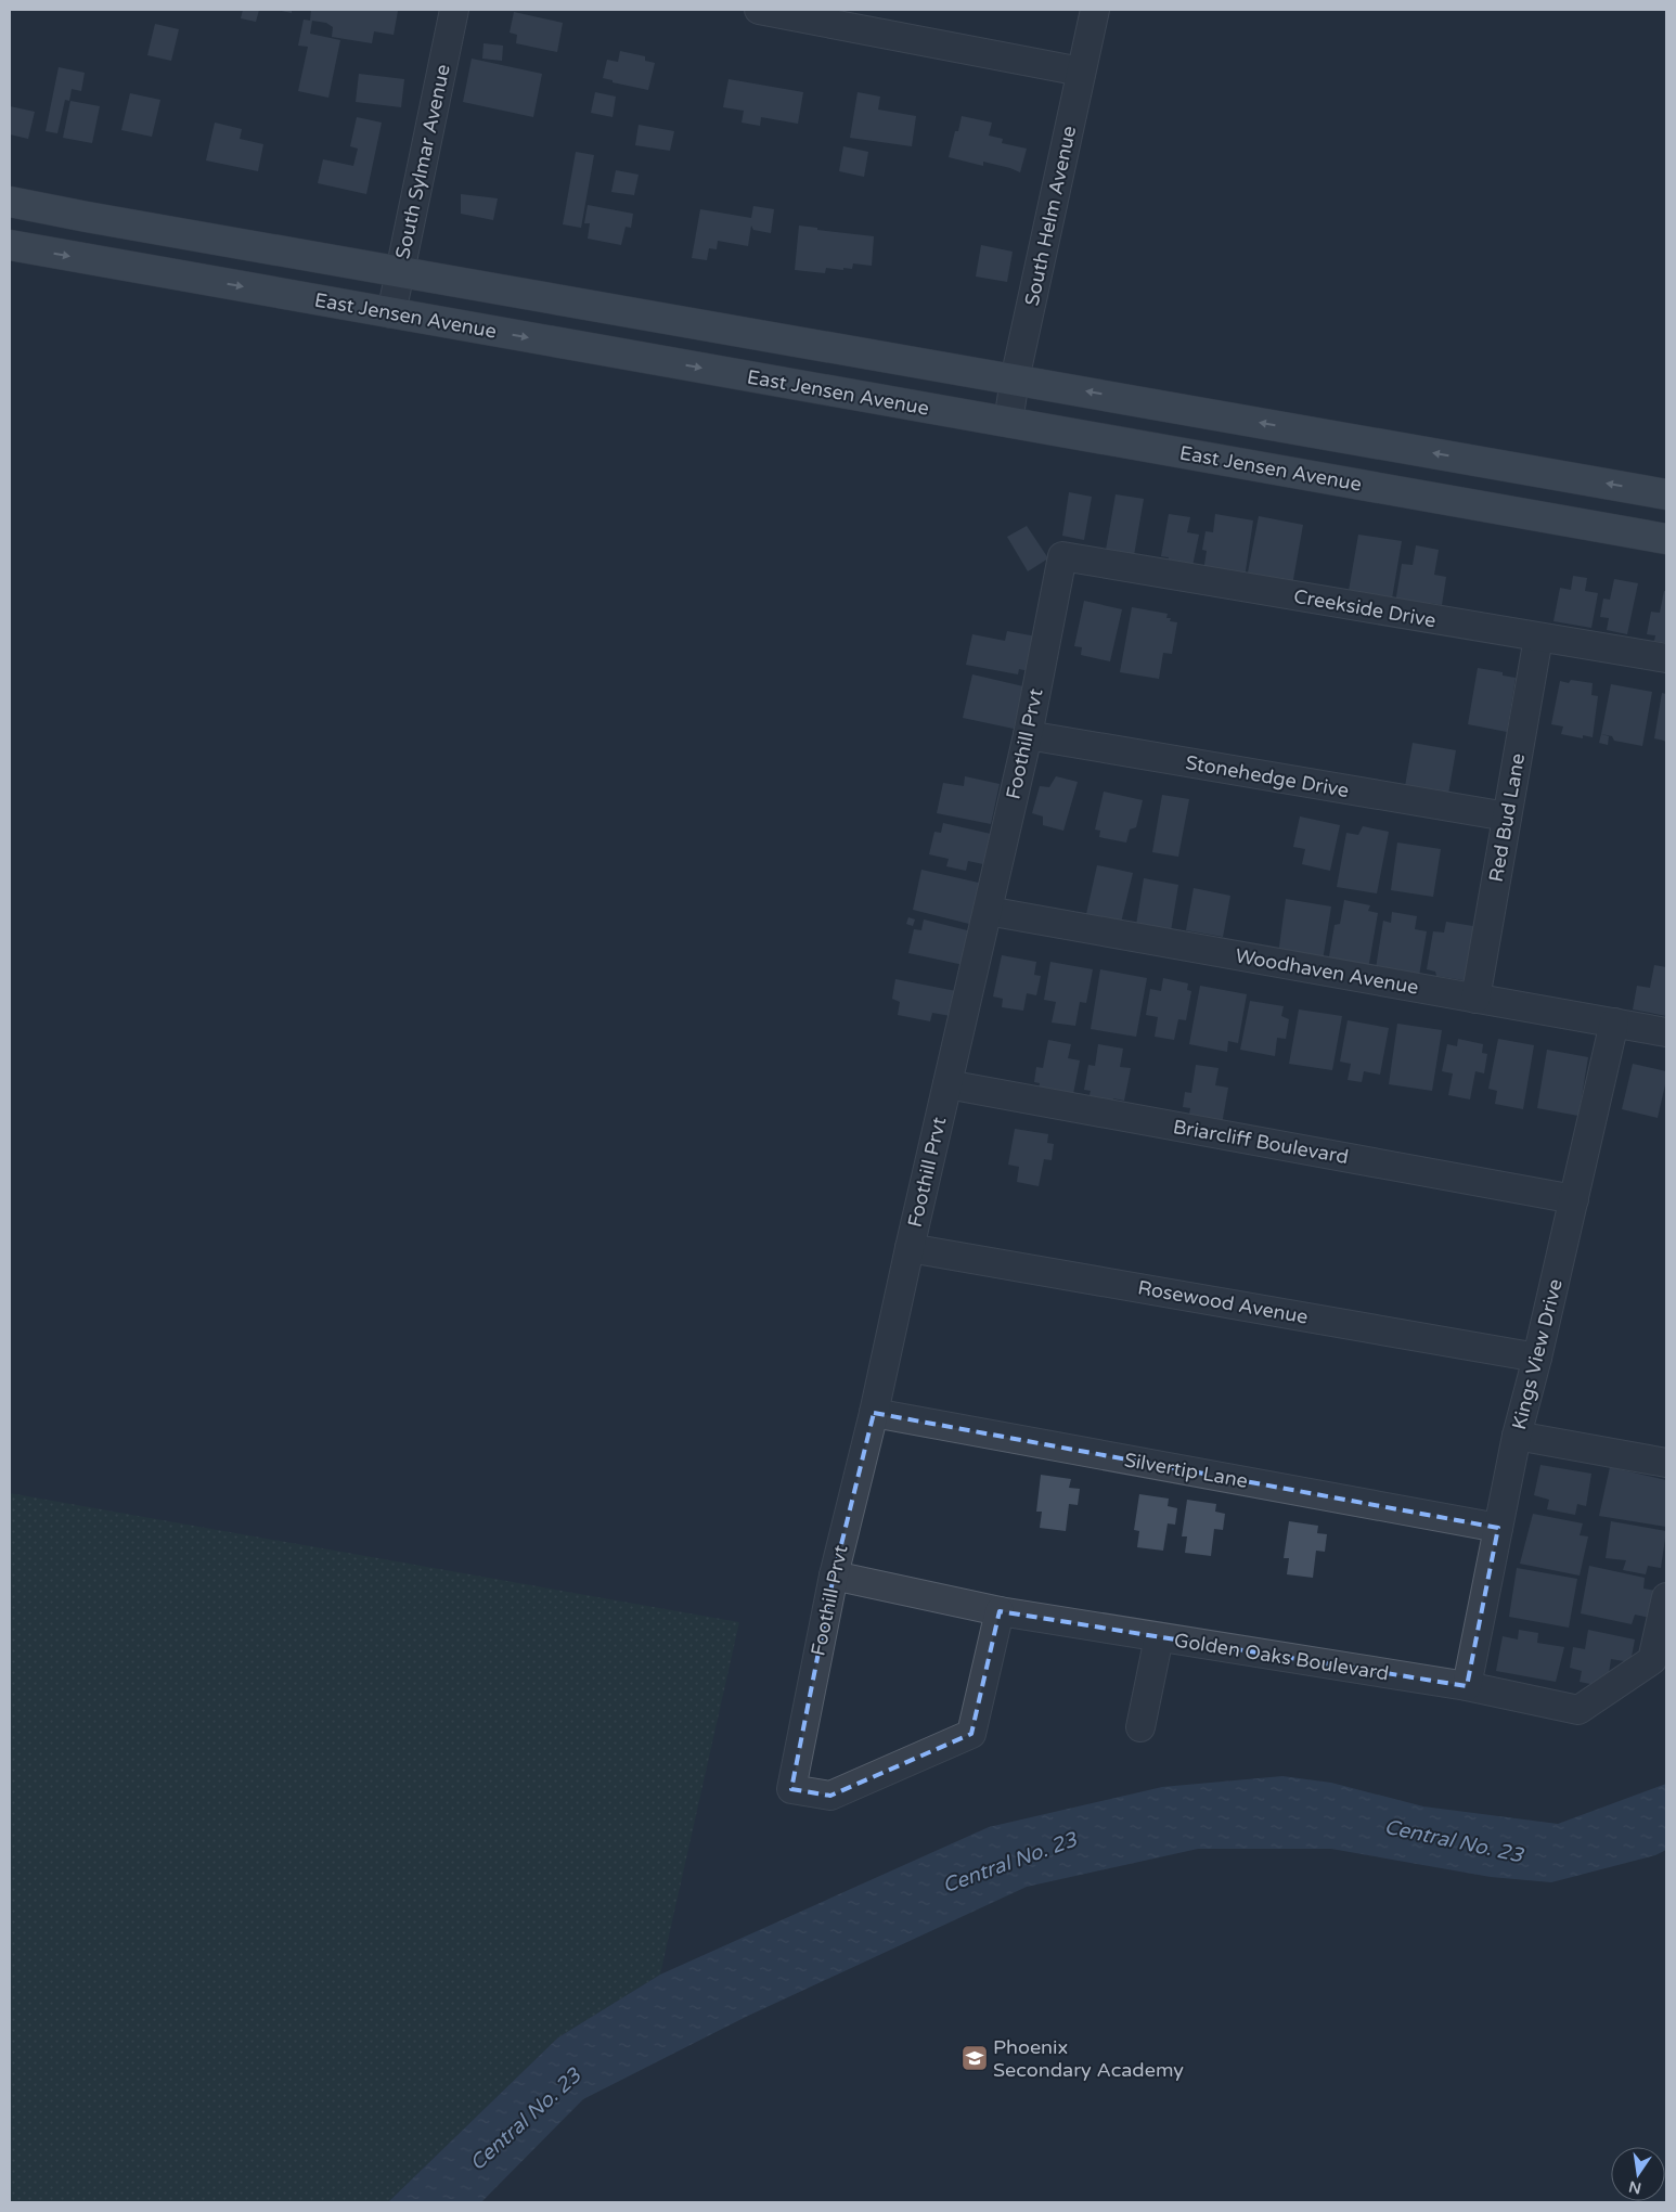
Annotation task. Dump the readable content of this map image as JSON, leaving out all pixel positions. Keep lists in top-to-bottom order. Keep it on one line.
{"streets":{"main road":["East Jensen Avenue"],"street":["South Sylmar Avenue","South Helm Avenue","Creekside Drive","Foothill Prvt","Stonehedge Drive","Red Bud Lane","Woodhaven Avenue","Briarcliff Boulevard","Rosewood Avenue","Kings View Drive","Silvertip Lane","Golden Oaks Boulevard"]},"crossings":[["South Sylmar Avenue","East Jensen Avenue"],["South Helm Avenue","East Jensen Avenue"],["Creekside Drive","Foothill Prvt"],["Creekside Drive","Red Bud Lane"],["Foothill Prvt","Stonehedge Drive"],["Foothill Prvt","Woodhaven Avenue"],["Foothill Prvt","Briarcliff Boulevard"],["Foothill Prvt","Rosewood Avenue"],["Foothill Prvt","Silvertip Lane"],["Foothill Prvt","Golden Oaks Boulevard"],["Stonehedge Drive","Red Bud Lane"],["Red Bud Lane","Woodhaven Avenue"],["Woodhaven Avenue","Kings View Drive"],["Briarcliff Boulevard","Kings View Drive"],["Rosewood Avenue","Kings View Drive"],["Kings View Drive","Silvertip Lane"],["Kings View Drive","Golden Oaks Boulevard"]],"water":["Central No. 23"],"places":{"school or university":["Phoenix Secondary Academy"]},"north":"bottom"}
